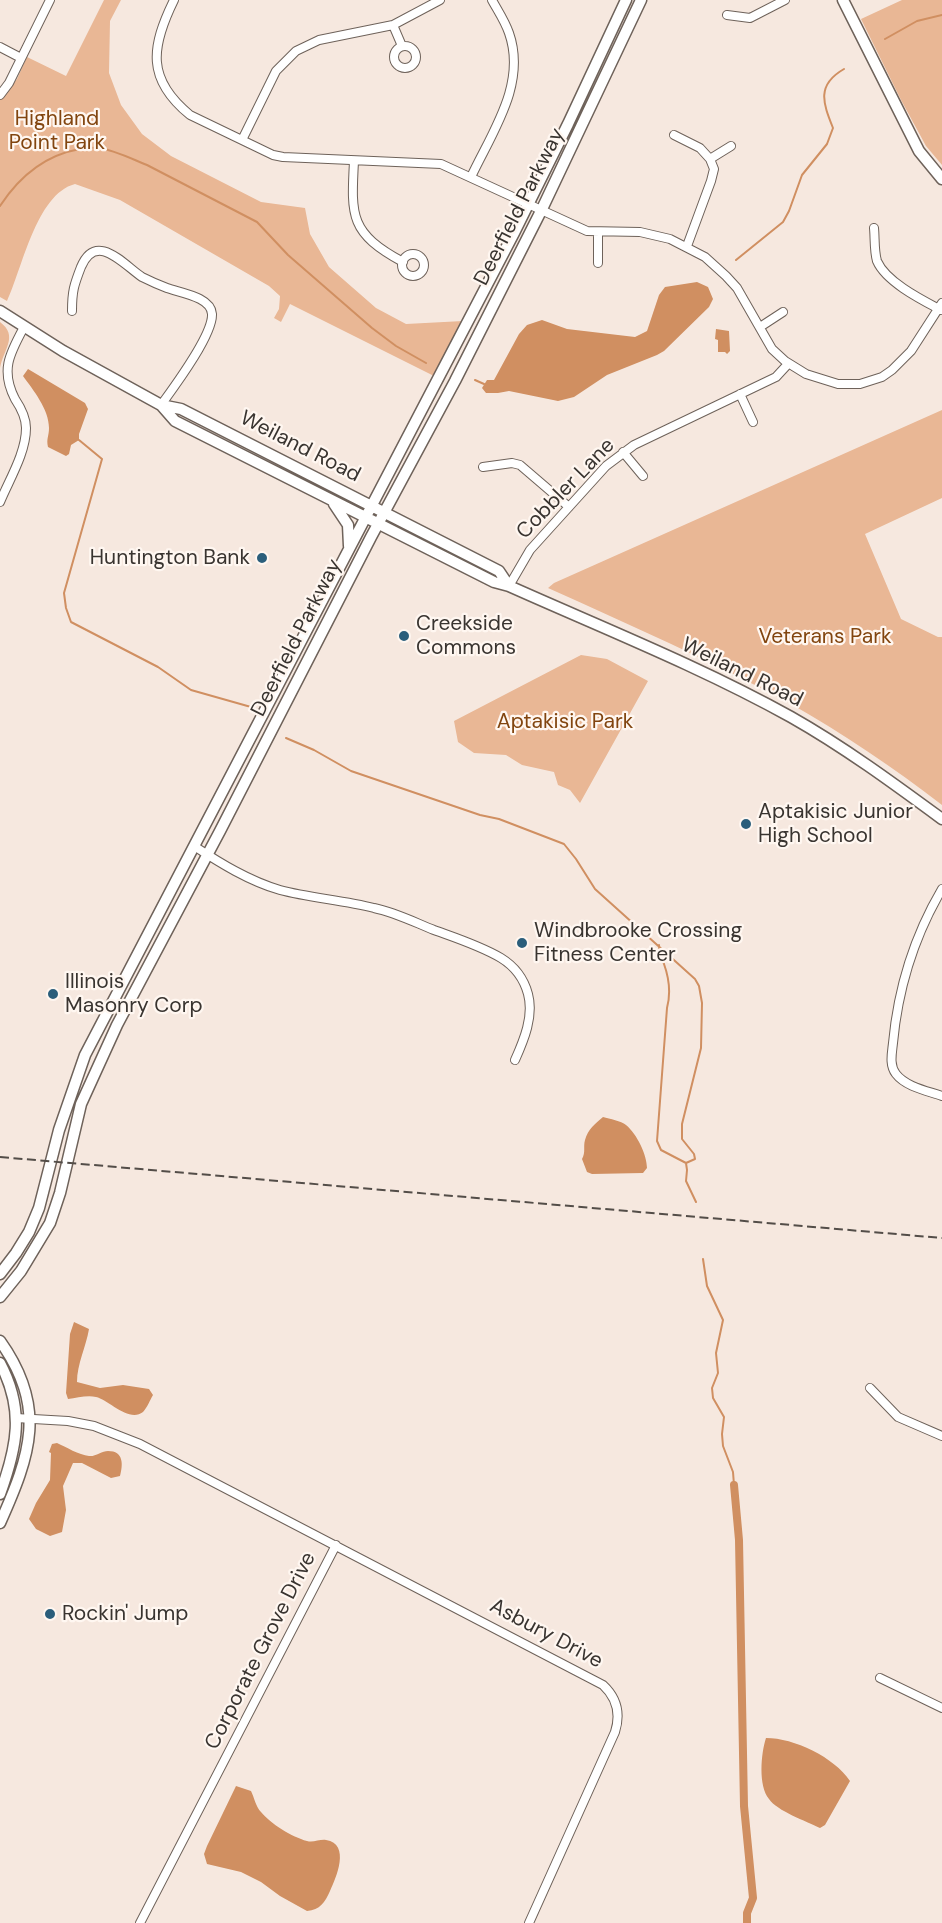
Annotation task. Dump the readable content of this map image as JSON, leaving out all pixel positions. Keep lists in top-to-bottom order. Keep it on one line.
{"streets":{"main road":["Deerfield Parkway","Weiland Road"],"street":["Cobbler Lane","Asbury Drive","Corporate Grove Drive"]},"crossings":[["Deerfield Parkway","Weiland Road"],["Weiland Road","Cobbler Lane"],["Asbury Drive","Corporate Grove Drive"]],"parks":["Highland Point Park","Veterans Park","Aptakisic Park"],"places":["Huntington Bank","Creekside Commons","Aptakisic Junior High School","Windbrooke Crossing Fitness Center","Illinois Masonry Corp","Rockin' Jump"]}
